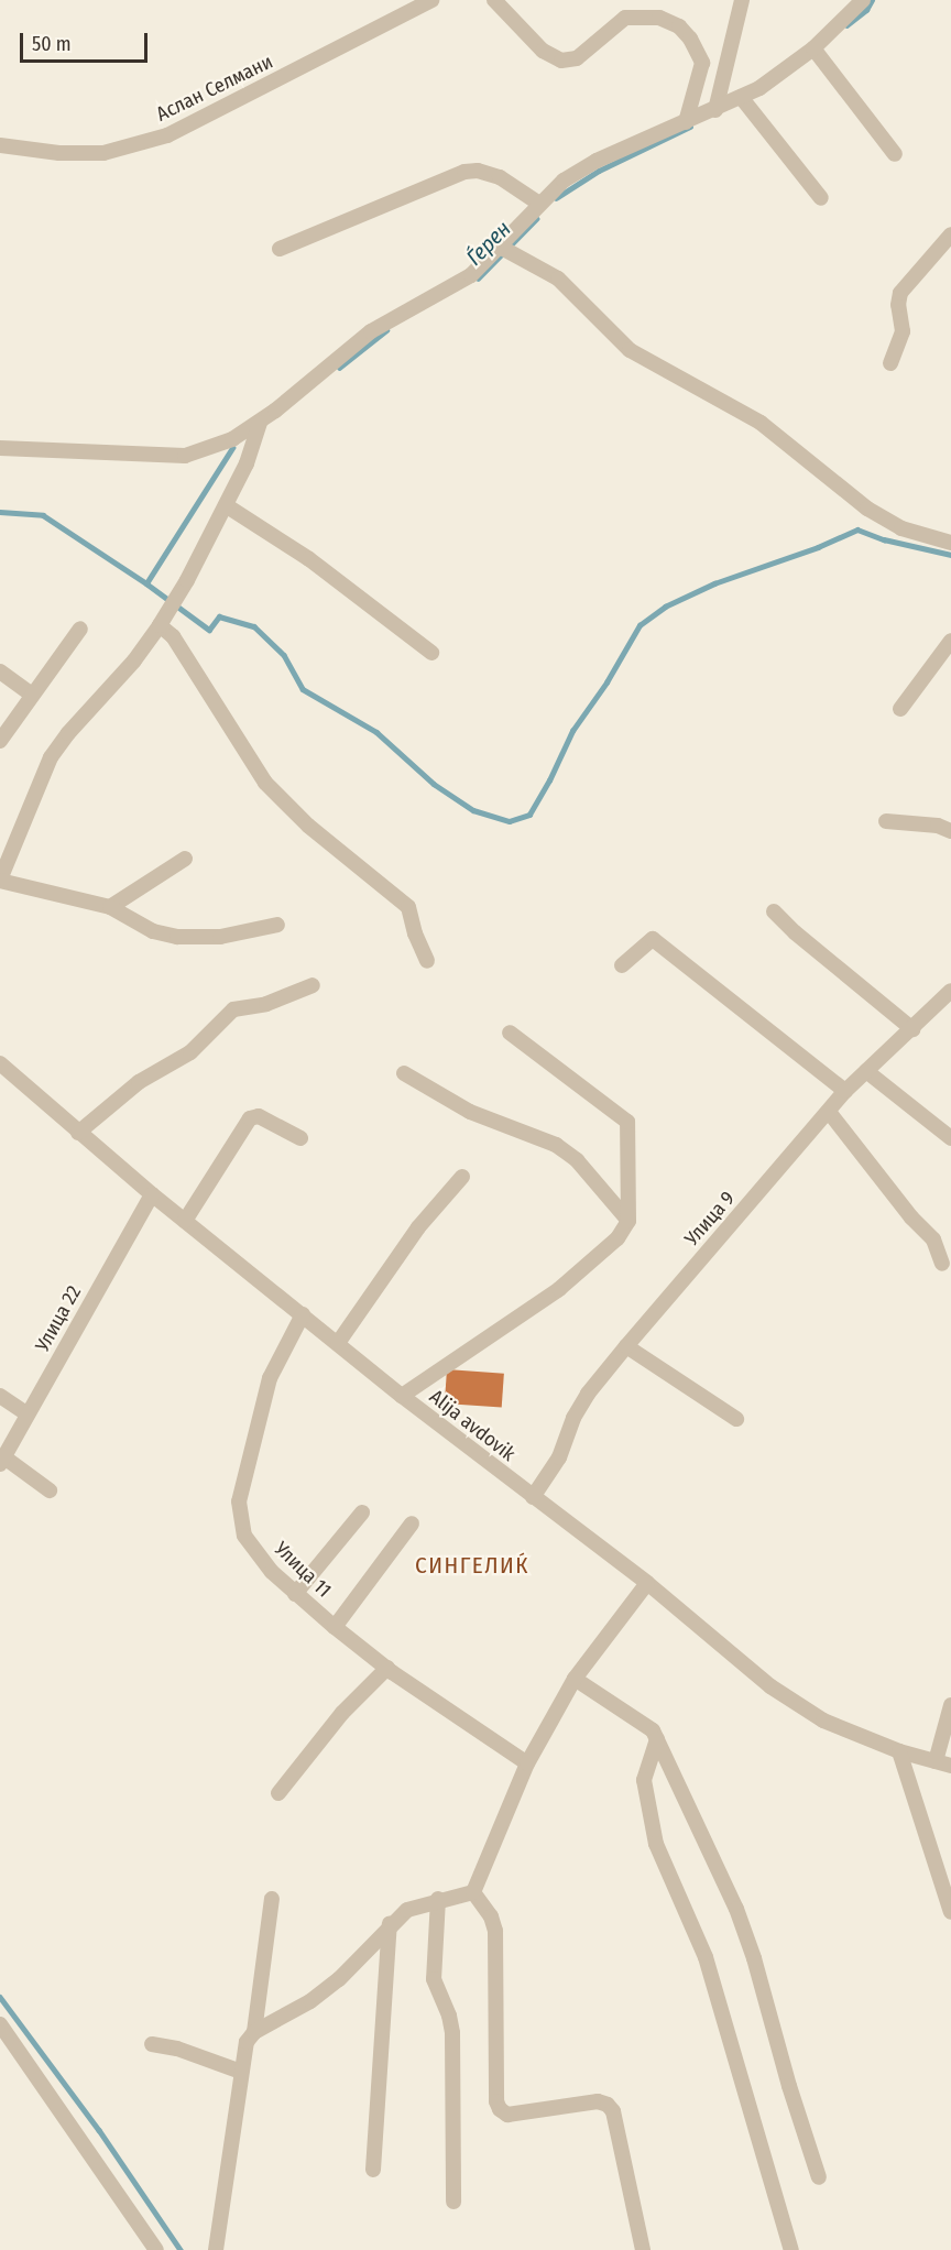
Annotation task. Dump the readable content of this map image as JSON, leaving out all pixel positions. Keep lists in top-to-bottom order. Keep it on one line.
{"streets":{"street":["Аслан Селмани","Улица 9","Улица 22","Alija avdovik","Улица 11"]},"crossings":[["Улица 9","Alija avdovik"],["Улица 22","Alija avdovik"],["Alija avdovik","Улица 11"]],"districts":["СИНГЕЛИЌ"],"water":["Ѓерен"],"scale_bar":"50 m"}
